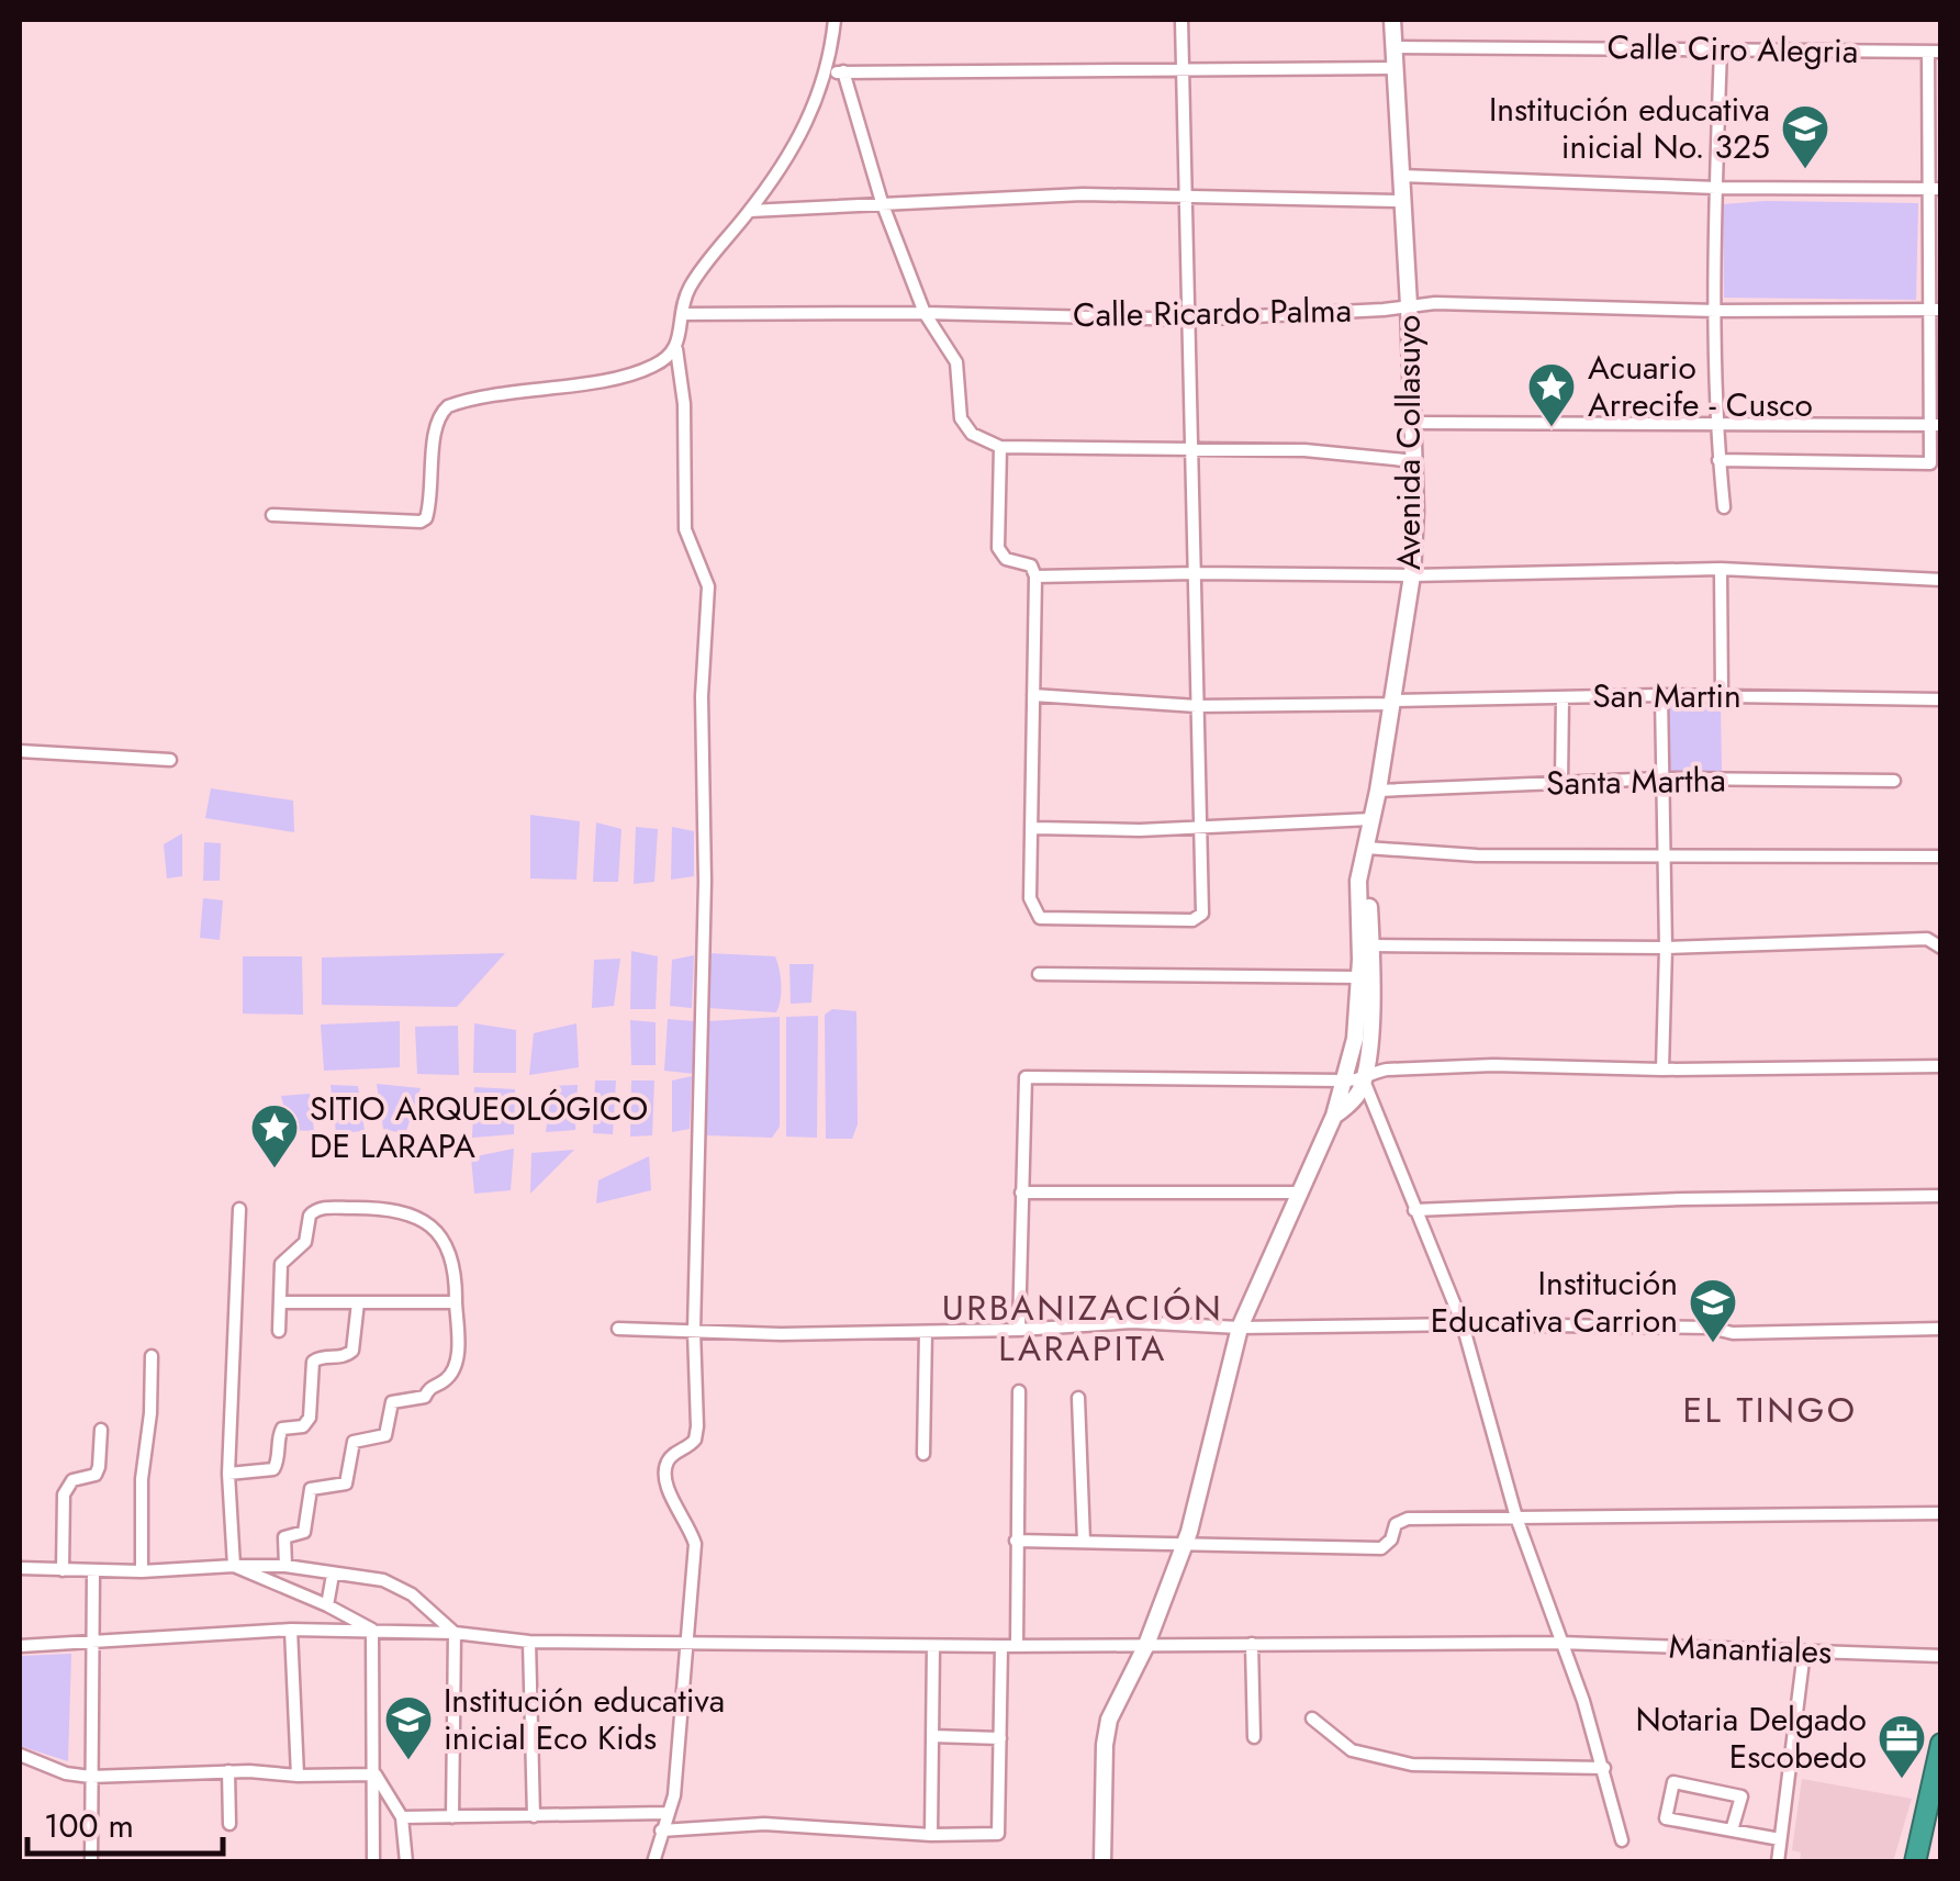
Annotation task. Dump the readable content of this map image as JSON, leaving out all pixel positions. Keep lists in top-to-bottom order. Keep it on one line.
{"streets":{"street":["Calle Ciro Alegria","Calle Ricardo Palma","Avenida Collasuyo","San Martin","Santa Martha","Manantiales"]},"crossings":[["Calle Ciro Alegria","Avenida Collasuyo"],["Calle Ricardo Palma","Avenida Collasuyo"],["Avenida Collasuyo","San Martin"],["Avenida Collasuyo","Santa Martha"]],"districts":["URBANIZACIÓN LARAPITA","EL TINGO"],"places":{"school or university":["Institución educativa inicial No. 325","Institución Educativa Carrion","Institución educativa inicial Eco Kids"],"place":["Acuario Arrecife - Cusco","SITIO ARQUEOLÓGICO DE LARAPA"],"office":["Notaria Delgado Escobedo"]},"scale_bar":"100 m"}
